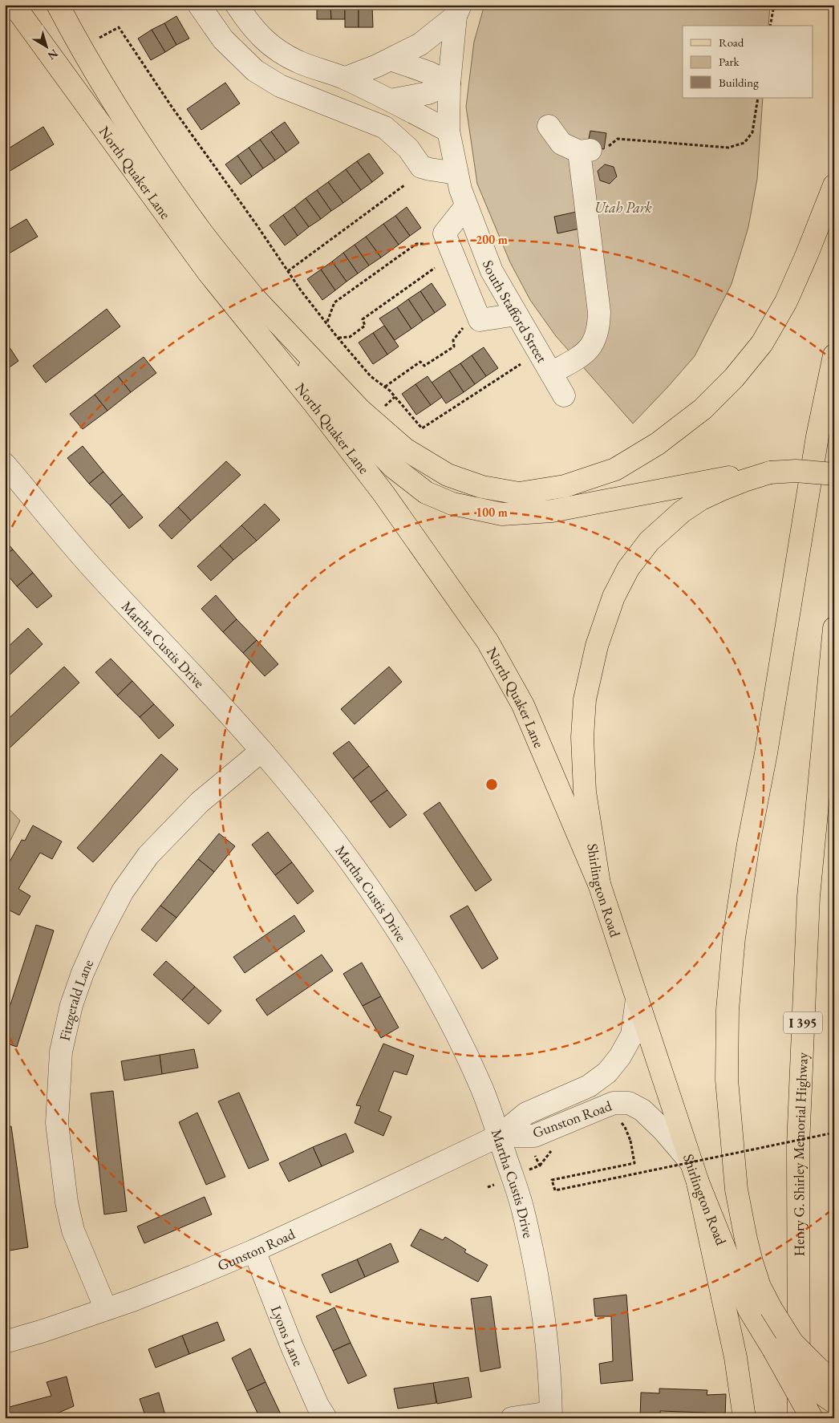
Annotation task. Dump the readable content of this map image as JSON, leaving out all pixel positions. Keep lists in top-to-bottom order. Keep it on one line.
{"streets":{"main road":["North Quaker Lane","Shirlington Road","I 395","Henry G. Shirley Memorial Highway"],"street":["South Stafford Street","Martha Custis Drive","Fitzgerald Lane","Gunston Road","Lyons Lane"]},"crossings":[["North Quaker Lane","Shirlington Road"],["Martha Custis Drive","Fitzgerald Lane"],["Martha Custis Drive","Gunston Road"],["Shirlington Road","Gunston Road"],["Fitzgerald Lane","Gunston Road"],["Gunston Road","Lyons Lane"]],"parks":["Utah Park"],"legend":["Road","Park","Building"],"north":"bottom right","rings":["200 m","100 m"]}
